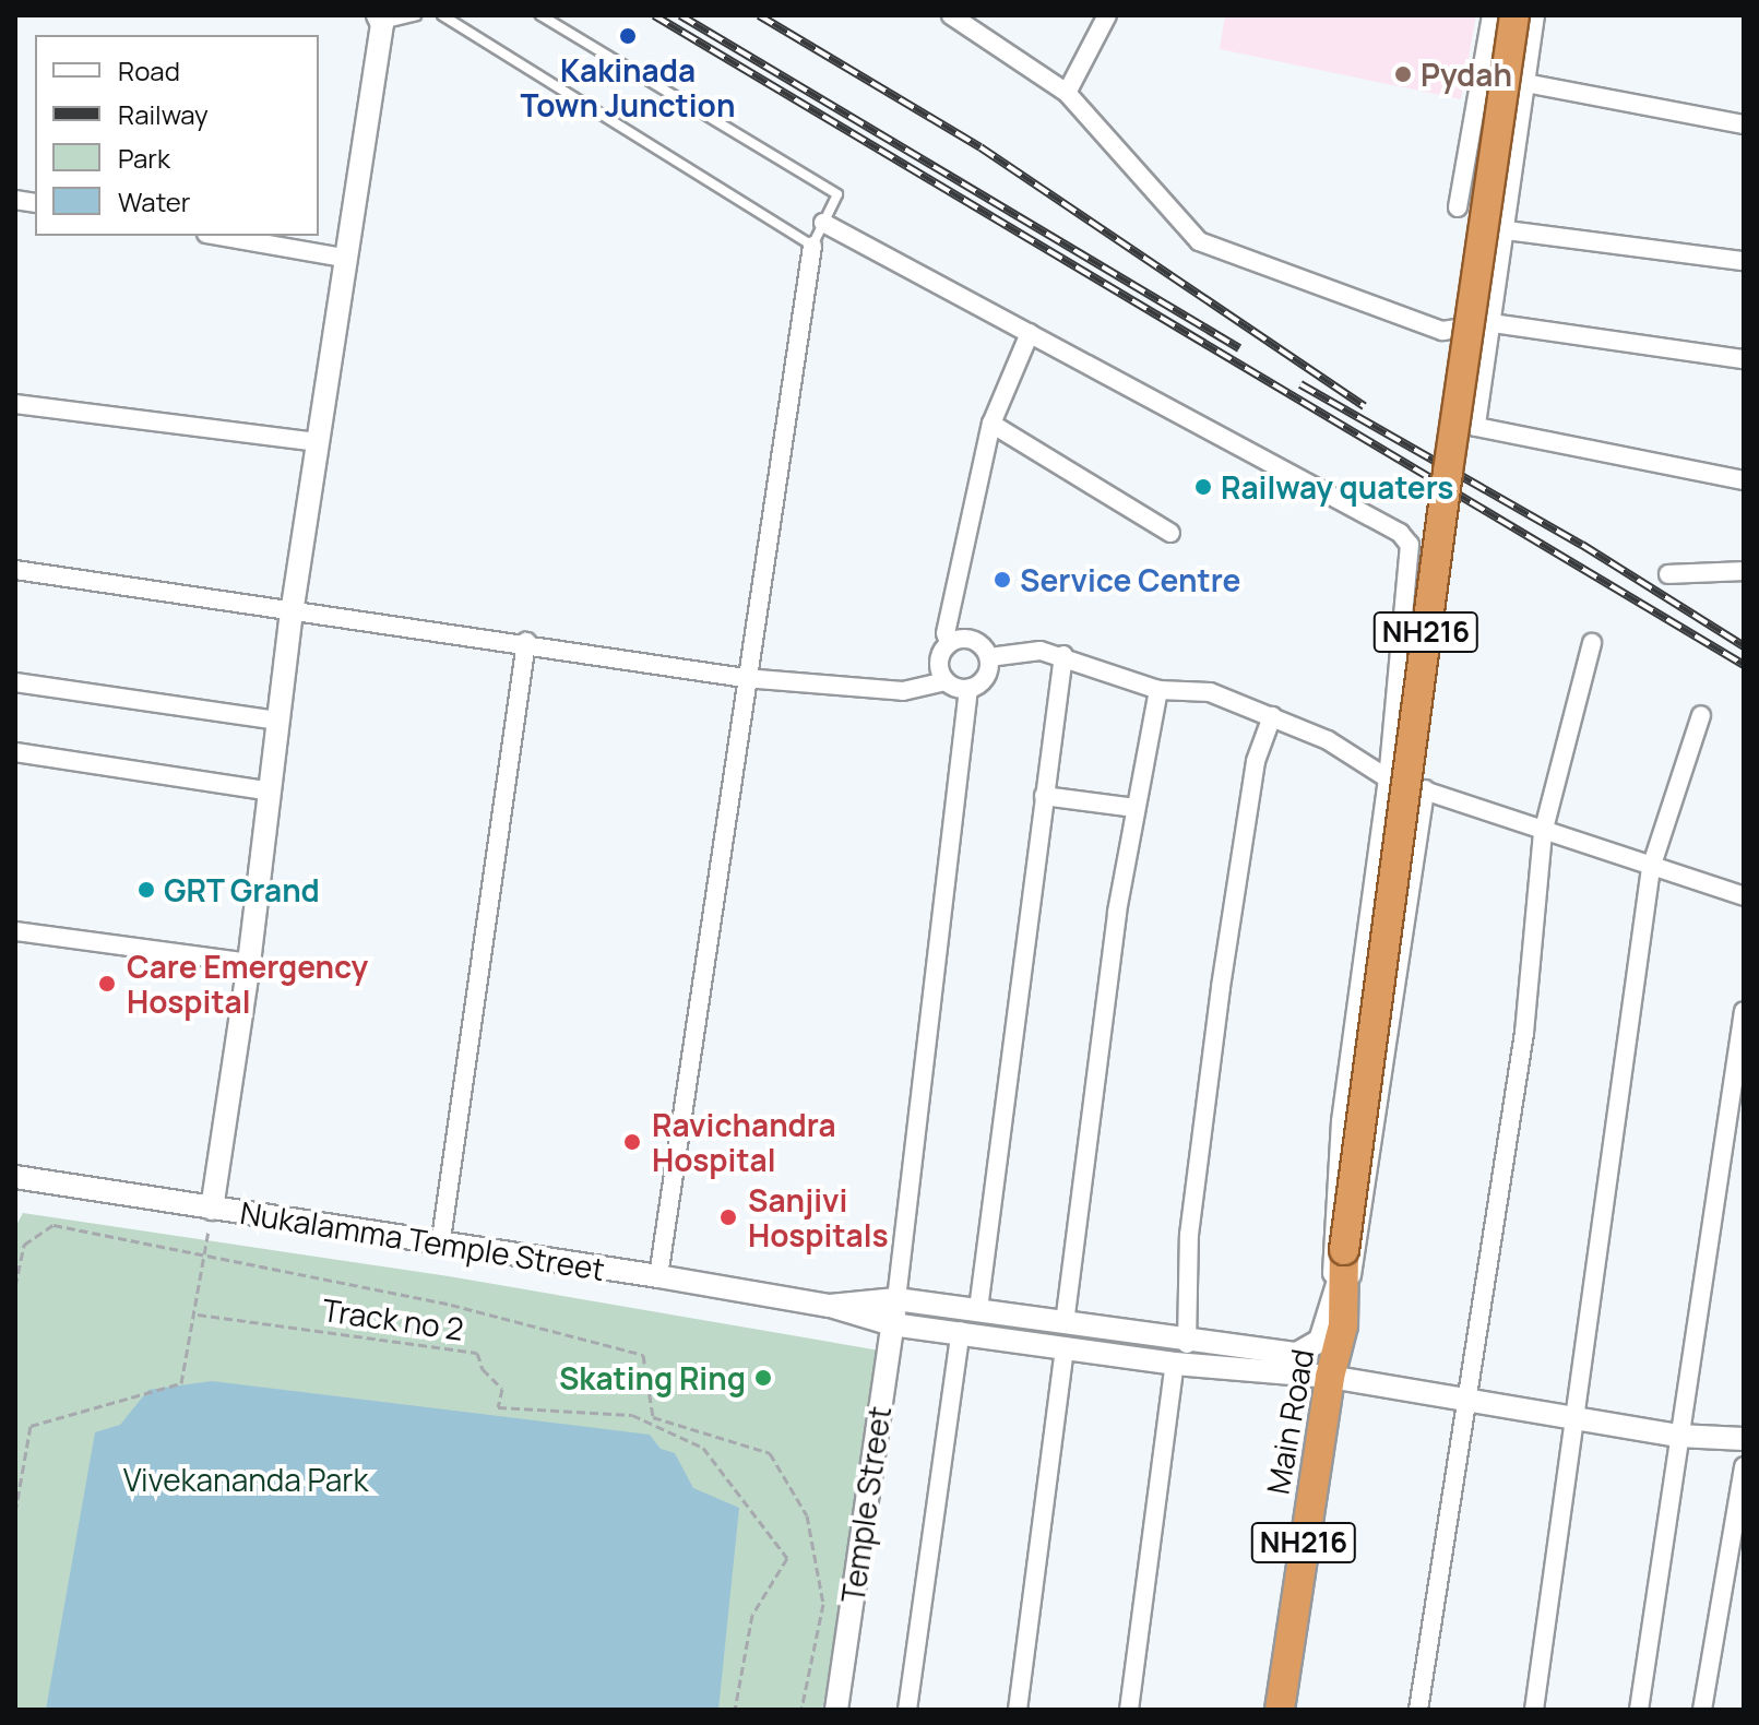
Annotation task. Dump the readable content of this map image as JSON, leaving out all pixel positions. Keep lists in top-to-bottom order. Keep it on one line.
{"streets":{"highway":["NH216","Main Road"],"street":["Nukalamma Temple Street","Temple Street"],"path":["Track no 2"]},"crossings":[["NH216","Nukalamma Temple Street"],["NH216","Main Road"],["Nukalamma Temple Street","Main Road"],["Nukalamma Temple Street","Temple Street"]],"parks":["Vivekananda Park"],"places":["Kakinada Town Junction","Pydah","Railway quaters","Service Centre","GRT Grand","Care Emergency Hospital","Ravichandra Hospital","Sanjivi Hospitals","Skating Ring"],"legend":["Road","Railway","Park","Water"]}
